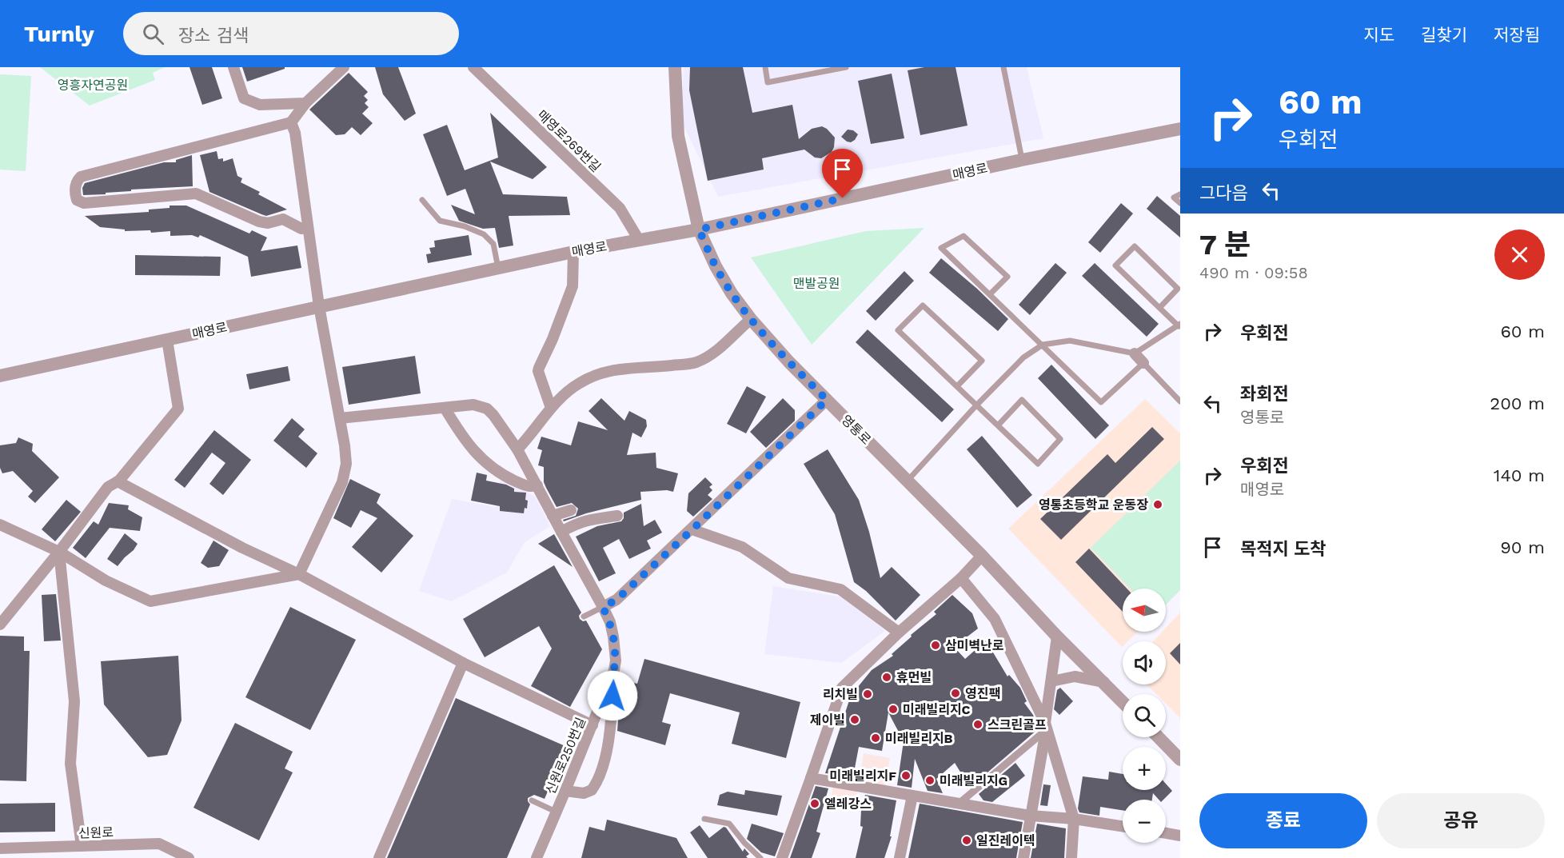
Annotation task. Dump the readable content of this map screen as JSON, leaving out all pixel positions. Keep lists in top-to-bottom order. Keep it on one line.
{"streets":{"street":["매영로269번길","매영로","영통로","신원로250번길","신원로"]},"crossings":[["매영로269번길","매영로"],["매영로","영통로"]],"parks":["영흥자연공원","맨발공원"],"places":["영통초등학교 운동장","삼미벽난로","휴먼빌","영진팩","리치빌","미래빌리지C","제이빌","스크린골프","미래빌리지B","미래빌리지F","미래빌리지G","엘레강스","일진레이텍"],"north":"left","page":{"header":"Turnly","search":"장소 검색","nav":["지도","길찾기","저장됨"],"turn":["60 m","우회전"],"then":"그다음","heading":["7 분","490 m · 09:58"],"list":[{"name":"우회전","value":"60 m"},{"name":"좌회전","note":"영통로","value":"200 m"},{"name":"우회전","note":"매영로","value":"140 m"},{"name":"목적지 도착","value":"90 m"}],"map_buttons":["+","−"],"buttons":["종료","공유"]}}
